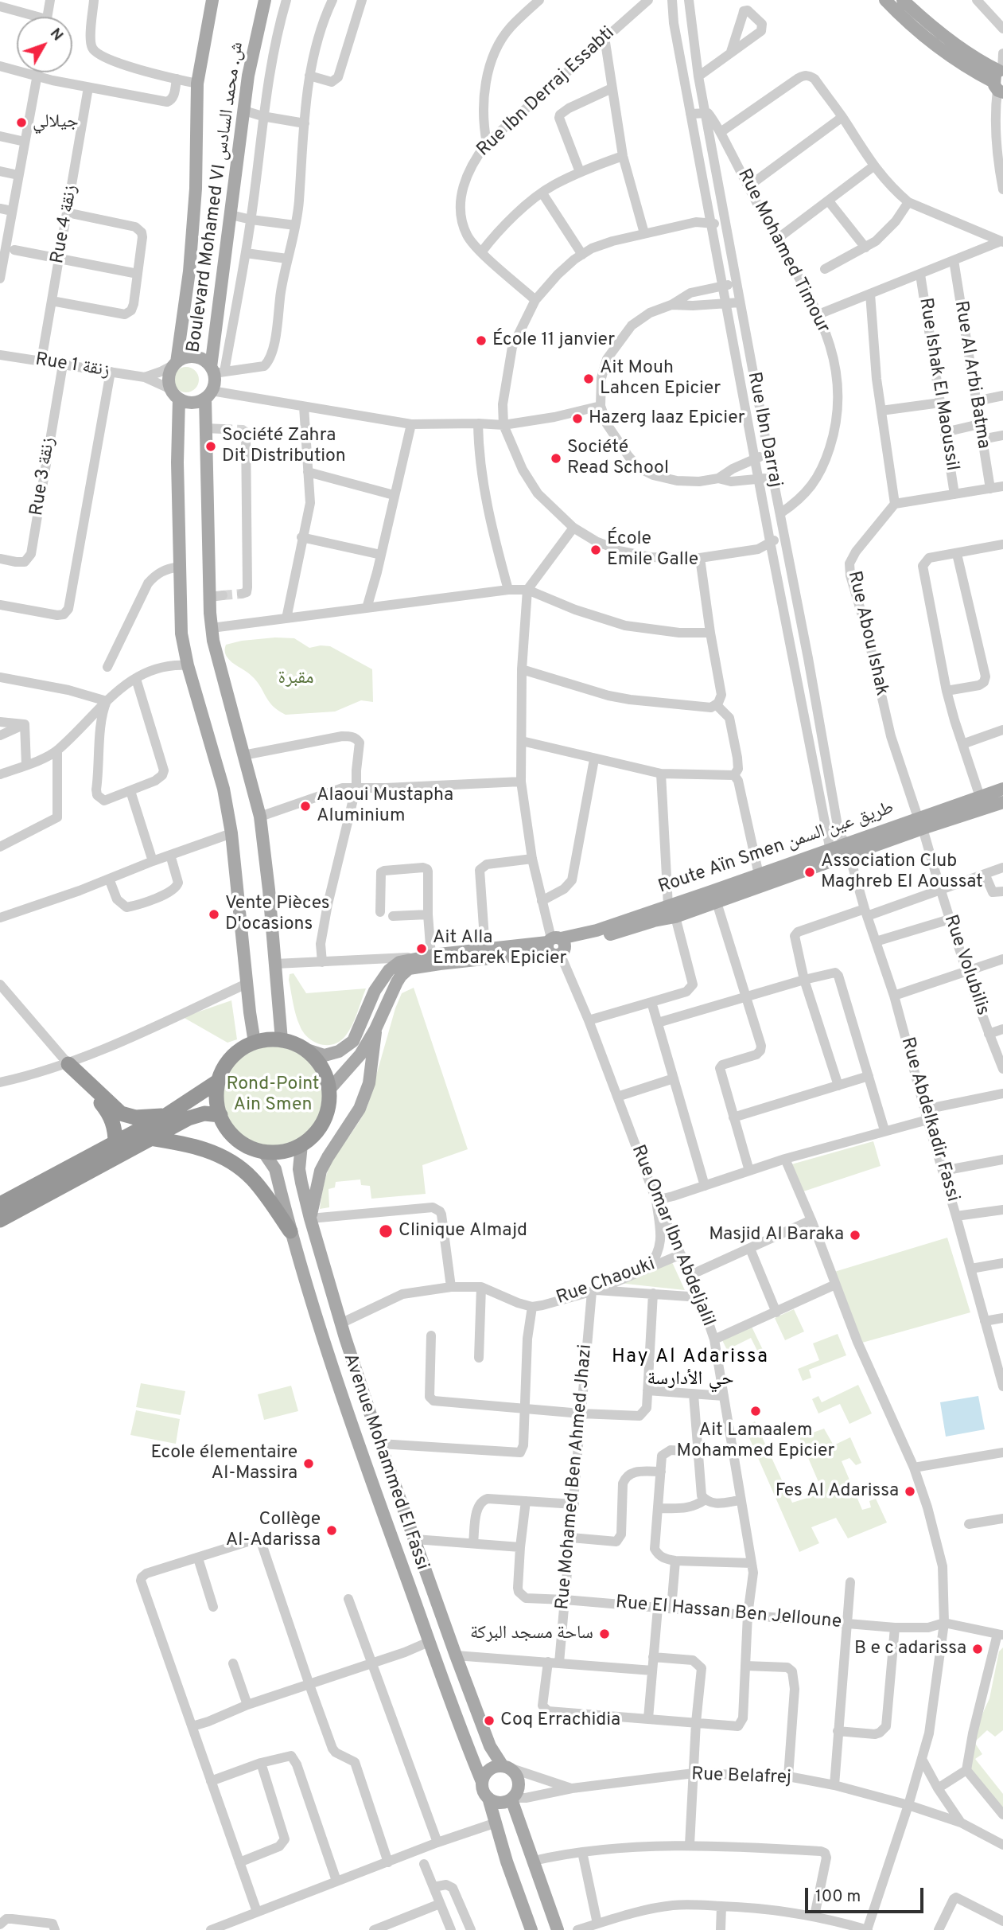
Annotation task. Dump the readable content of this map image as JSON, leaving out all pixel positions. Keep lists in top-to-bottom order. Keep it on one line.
{"streets":{"main road":["Boulevard Mohamed VI ش. محمد السادس","Route Aïn Smen طريق عين السمن","Avenue Mohammed El Fassi"],"street":["Rue Ibn Derraj Essabti","Rue 4 زنقة","Rue Mohamed Timour","Rue 1 زنقة","Rue Al Arbi Batma","Rue Ishak El Maoussil","Rue Ibn Darraj","Rue 3 زنقة","Rue Abou Ishak","Rue Volubilis","Rue Abdelkadir Fassi","Rue Omar Ibn Abdeljalil","Rue Chaouki","Rue Mohamed Ben Ahmed Jhazi","Rue El Hassan Ben Jelloune","Rue Belafrej"]},"crossings":[["Boulevard Mohamed VI ش. محمد السادس","Rue 1 زنقة"],["Rue 4 زنقة","Rue 1 زنقة"],["Rue Mohamed Timour","Rue Ibn Darraj"],["Rue 1 زنقة","Rue 3 زنقة"],["Rue Ibn Darraj","Route Aïn Smen طريق عين السمن"],["Rue Ibn Darraj","Rue Abdelkadir Fassi"],["Rue Abou Ishak","Route Aïn Smen طريق عين السمن"],["Rue Abou Ishak","Rue Volubilis"],["Route Aïn Smen طريق عين السمن","Rue Volubilis"],["Route Aïn Smen طريق عين السمن","Rue Abdelkadir Fassi"],["Route Aïn Smen طريق عين السمن","Rue Omar Ibn Abdeljalil"],["Rue Omar Ibn Abdeljalil","Rue Chaouki"],["Rue Omar Ibn Abdeljalil","Rue El Hassan Ben Jelloune"],["Rue Chaouki","Avenue Mohammed El Fassi"],["Rue Chaouki","Rue Mohamed Ben Ahmed Jhazi"],["Avenue Mohammed El Fassi","Rue Belafrej"],["Rue Mohamed Ben Ahmed Jhazi","Rue El Hassan Ben Jelloune"]],"districts":["Hay Al Adarissa حي الأدارسة"],"parks":["مقبرة","Rond-Point Ain Smen"],"places":["جيلالي","École 11 janvier","Ait Mouh Lahcen Epicier","Hazerg Iaaz Epicier","Société Zahra Dit Distribution","Société Read School","École Emile Galle","Alaoui Mustapha Aluminium","Association Club Maghreb El Aoussat","Vente Pièces D'ocasions","Ait Alla Embarek Epicier","Clinique Almajd","Masjid Al Baraka","Ait Lamaalem Mohammed Epicier","Ecole élementaire Al-Massira","Fes Al Adarissa","Collège Al-Adarissa","ساحة مسجد البركة","B e c adarissa","Coq Errachidia"],"scale_bar":"100 m","north":"top right"}
